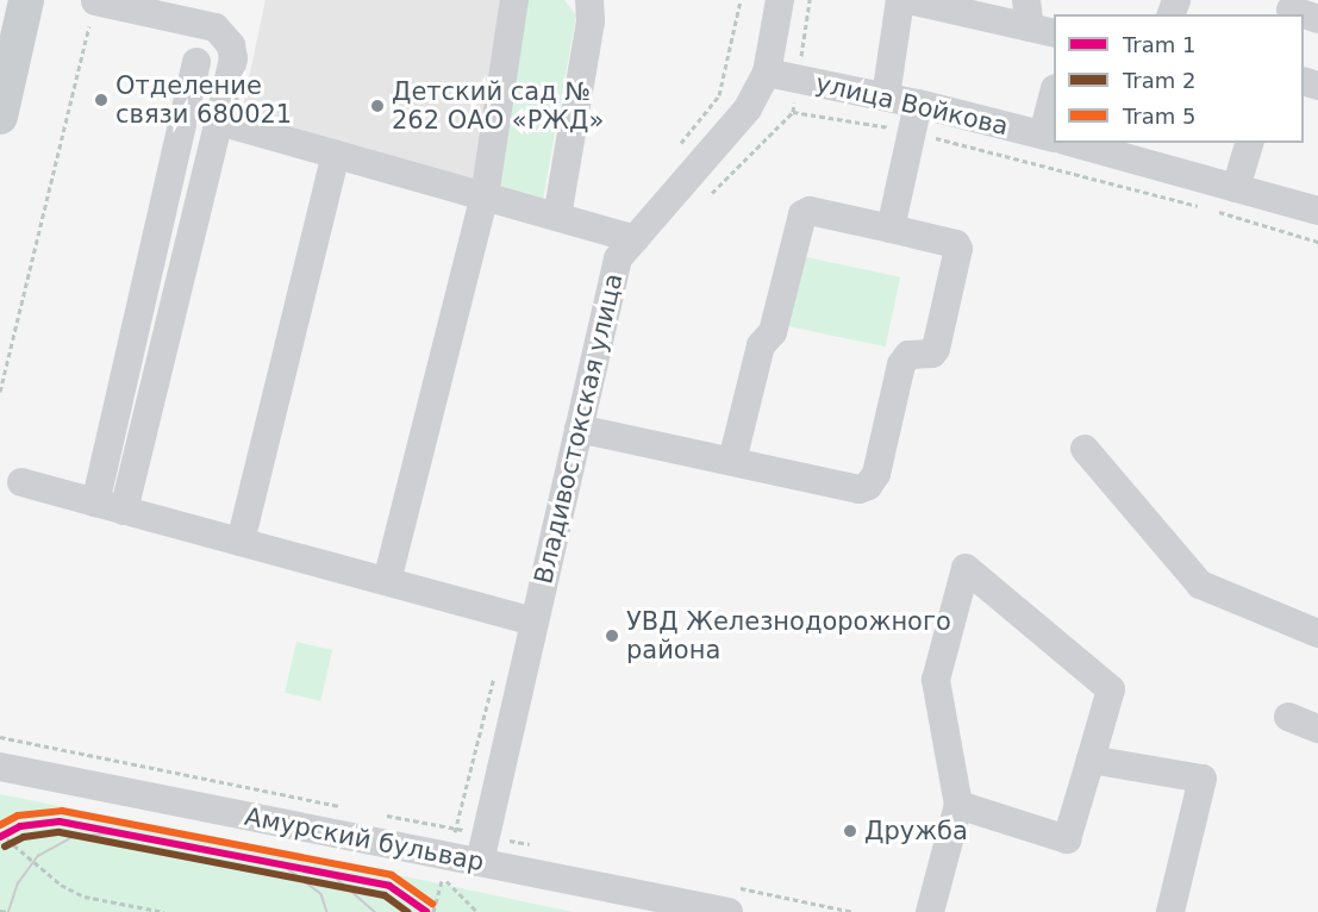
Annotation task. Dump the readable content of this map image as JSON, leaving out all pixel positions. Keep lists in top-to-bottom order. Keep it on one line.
{"streets":{"street":["улица Войкова","Владивостокская улица","Амурский бульвар"]},"crossings":[["улица Войкова","Владивостокская улица"],["Владивостокская улица","Амурский бульвар"]],"places":["Отделение связи 680021","Детский сад № 262 ОАО «РЖД»","УВД Железнодорожного района","Дружба"],"lines":["tram line 5","tram line 1","tram line 2"],"legend":["Tram 1","Tram 2","Tram 5"]}
